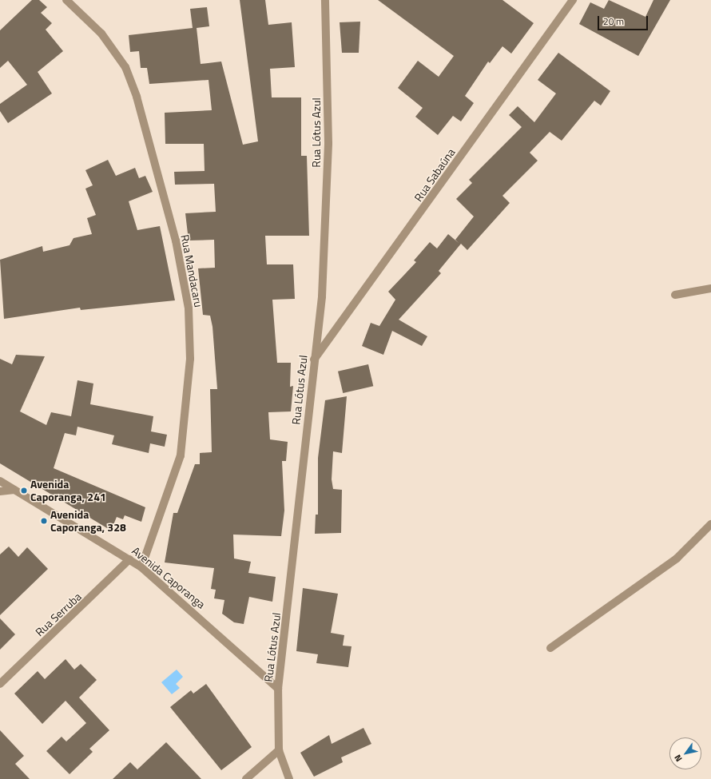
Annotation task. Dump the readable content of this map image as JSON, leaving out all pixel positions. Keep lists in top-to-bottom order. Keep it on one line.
{"streets":{"street":["Rua Lótus Azul","Rua Sabaúna","Rua Mandacaru","Avenida Caporanga","Rua Serruba"]},"crossings":[["Rua Lótus Azul","Rua Sabaúna"],["Rua Lótus Azul","Avenida Caporanga"],["Rua Mandacaru","Avenida Caporanga"],["Avenida Caporanga","Rua Serruba"]],"places":["Avenida Caporanga, 241","Avenida Caporanga, 328"],"scale_bar":"20 m","north":"bottom left"}
